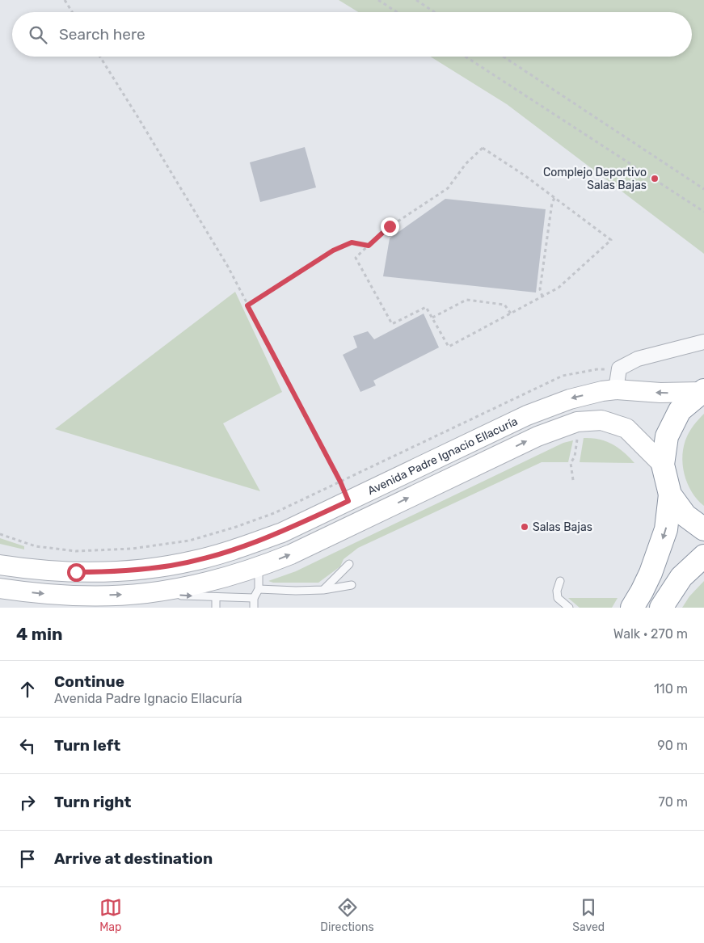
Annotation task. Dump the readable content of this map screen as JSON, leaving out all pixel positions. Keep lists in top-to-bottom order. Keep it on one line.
{"streets":{"main road":["Avenida Padre Ignacio Ellacuría"]},"places":["Complejo Deportivo Salas Bajas","Salas Bajas"],"page":{"search":"Search here","heading":["4 min","Walk · 270 m"],"list":[["Continue","Avenida Padre Ignacio Ellacuría","110 m"],["Turn left","90 m"],["Turn right","70 m"],"Arrive at destination"],"nav":["Map","Directions","Saved"]}}
